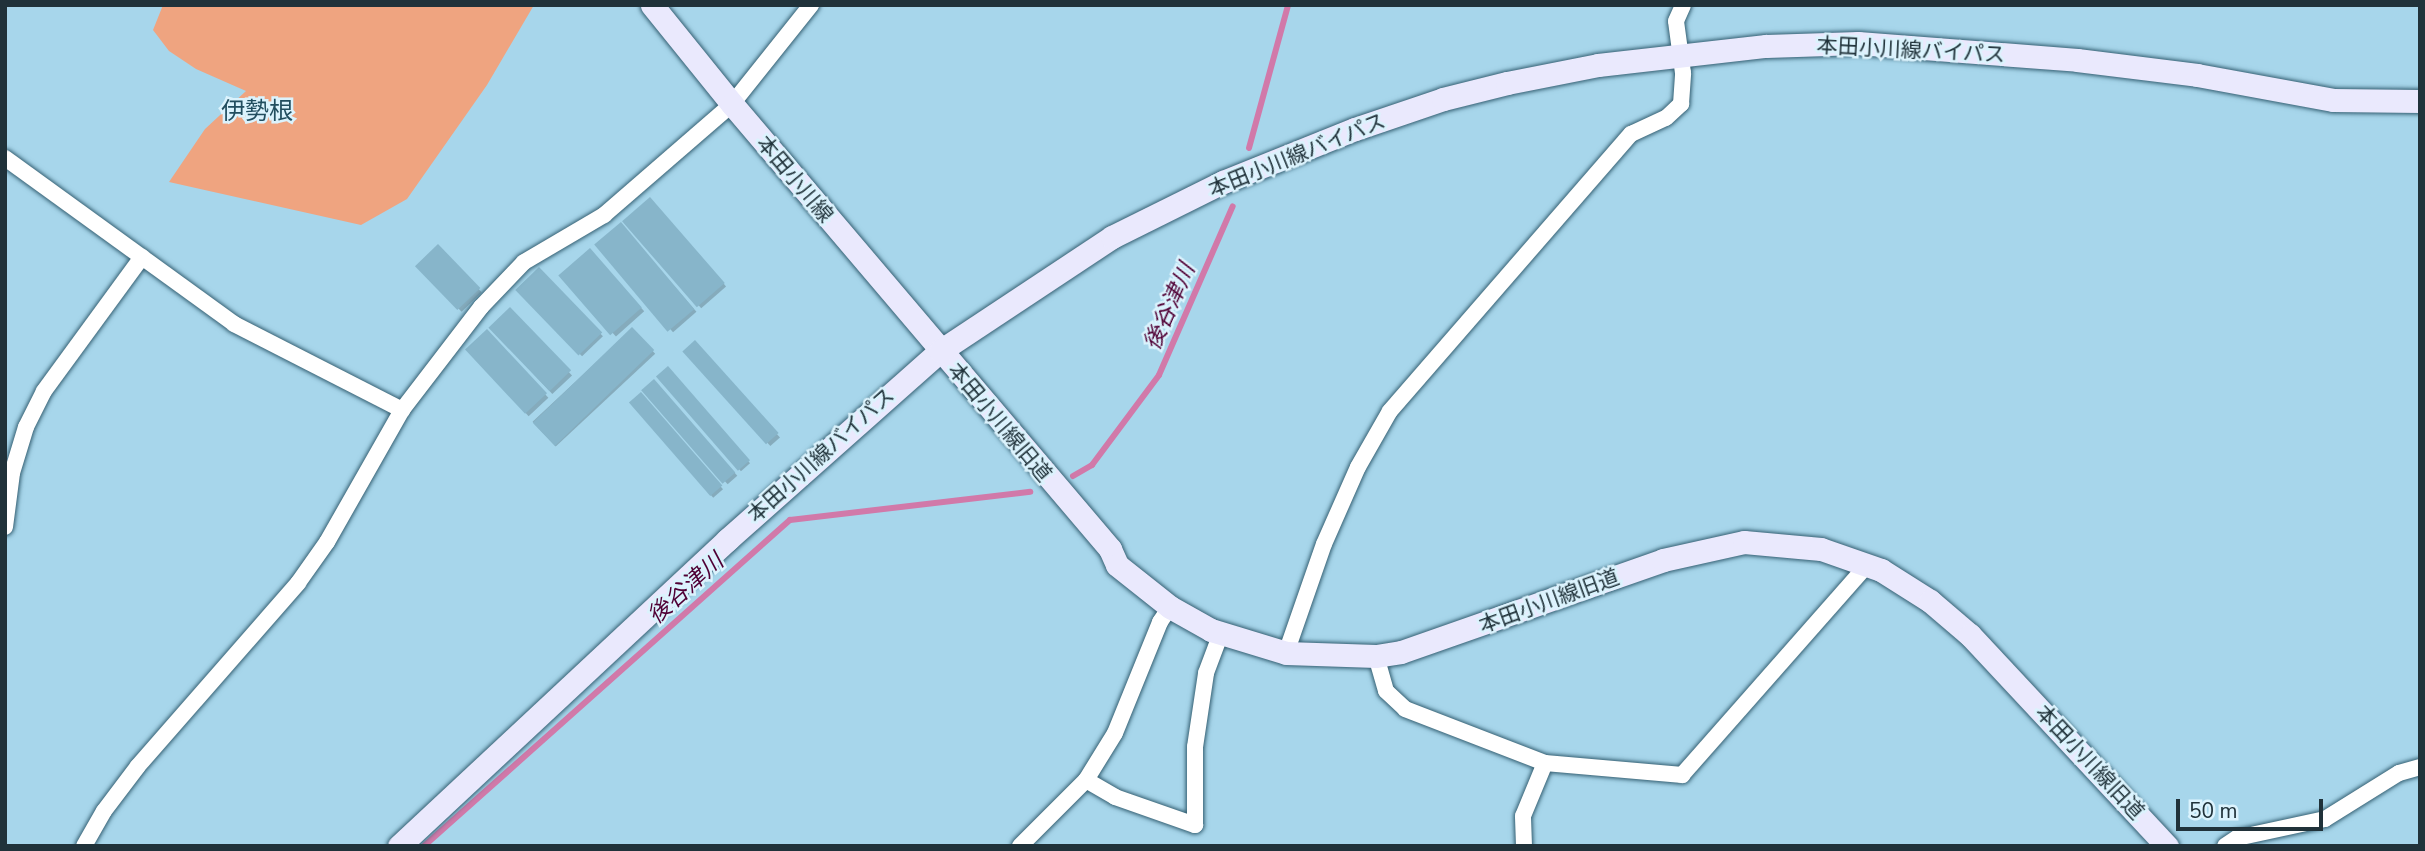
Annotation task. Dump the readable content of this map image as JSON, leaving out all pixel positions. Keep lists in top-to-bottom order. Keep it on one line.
{"streets":{"street":["本田小川線バイパス","本田小川線","本田小川線旧道"]},"crossings":[["本田小川線バイパス","本田小川線"],["本田小川線バイパス","本田小川線旧道"],["本田小川線","本田小川線旧道"]],"districts":["伊勢根"],"water":["後谷津川"],"scale_bar":"50 m"}
